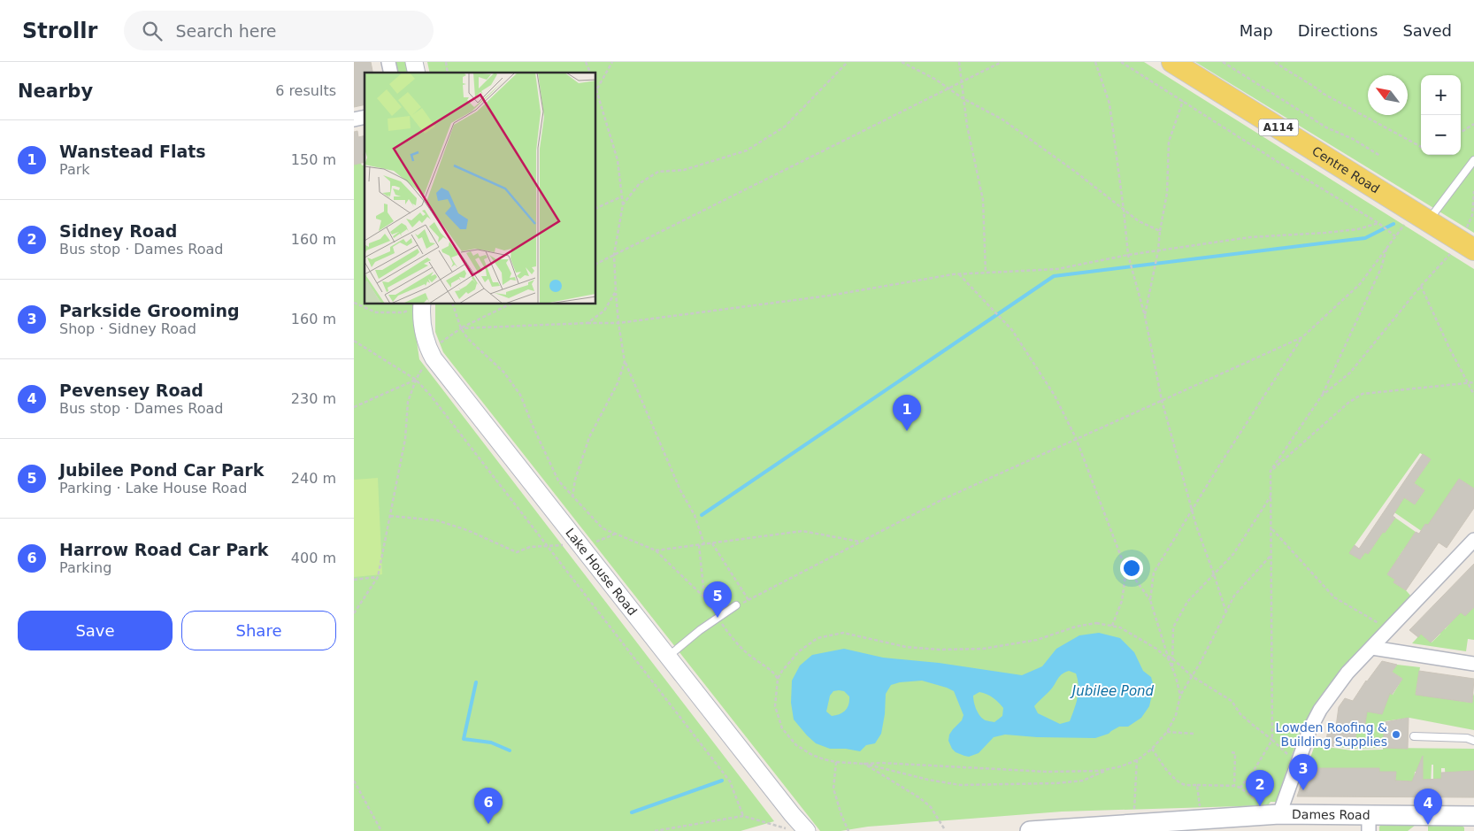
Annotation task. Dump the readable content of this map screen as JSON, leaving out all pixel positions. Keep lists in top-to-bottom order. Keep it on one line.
{"streets":{"main road":["A114","Centre Road","Dames Road"],"street":["Lake House Road"]},"water":["Jubilee Pond"],"places":["Lowden Roofing & Building Supplies"],"north":"top left","page":{"header":"Strollr","search":"Search here","nav":["Map","Directions","Saved"],"heading":["Nearby","6 results"],"map_buttons":["+","−"],"list":[{"mark":"1","name":"Wanstead Flats","note":"Park","value":"150 m"},{"mark":"2","name":"Sidney Road","note":"Bus stop · Dames Road","value":"160 m"},{"mark":"3","name":"Parkside Grooming","note":"Shop · Sidney Road","value":"160 m"},{"mark":"4","name":"Pevensey Road","note":"Bus stop · Dames Road","value":"230 m"},{"mark":"5","name":"Jubilee Pond Car Park","note":"Parking · Lake House Road","value":"240 m"},{"mark":"6","name":"Harrow Road Car Park","note":"Parking","value":"400 m"}],"pins":["1","5","3","2","6","4"],"buttons":["Save","Share"]}}
